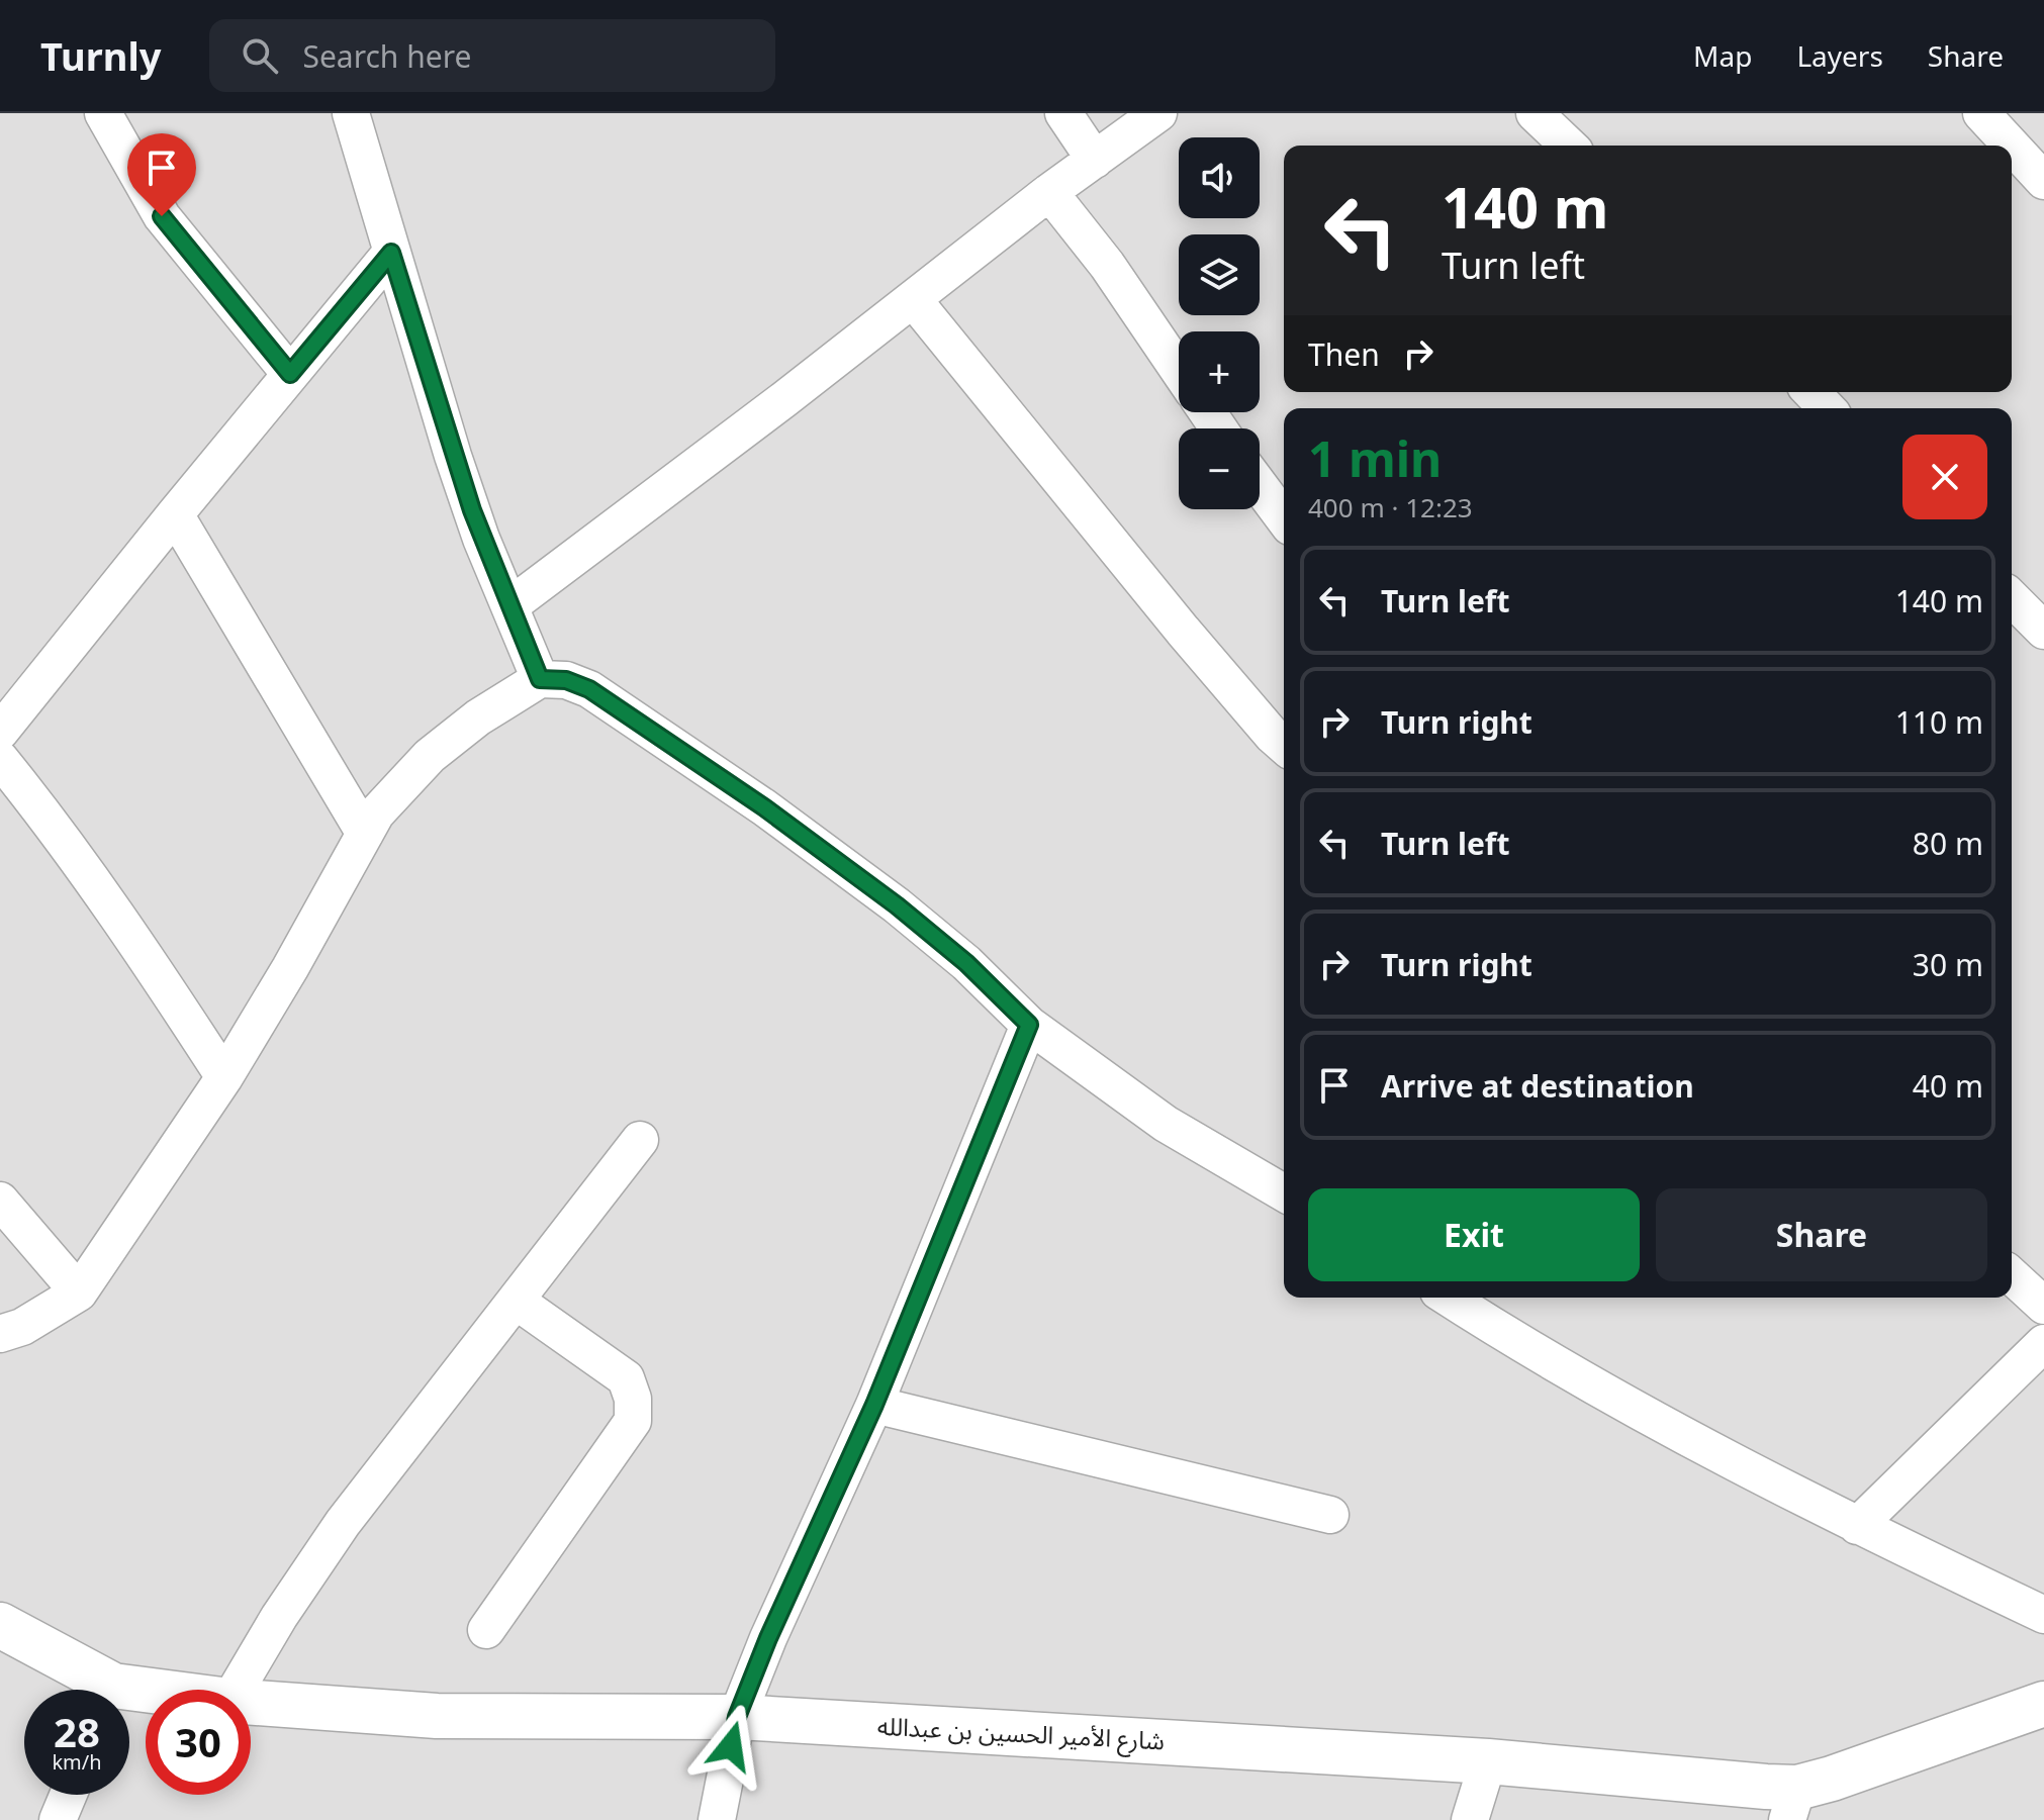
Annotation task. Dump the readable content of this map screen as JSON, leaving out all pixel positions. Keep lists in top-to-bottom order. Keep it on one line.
{"streets":{"street":["شارع الأمير الحسين بن عبدالله"]},"page":{"header":"Turnly","search":"Search here","nav":["Map","Layers","Share"],"map_buttons":["+","−"],"turn":["140 m","Turn left"],"then":"Then","heading":["1 min","400 m · 12:23"],"list":[{"name":"Turn left","value":"140 m"},{"name":"Turn right","value":"110 m"},{"name":"Turn left","value":"80 m"},{"name":"Turn right","value":"30 m"},{"name":"Arrive at destination","value":"40 m"}],"buttons":["Exit","Share"],"speed":"28 km/h","limit":"30"}}
